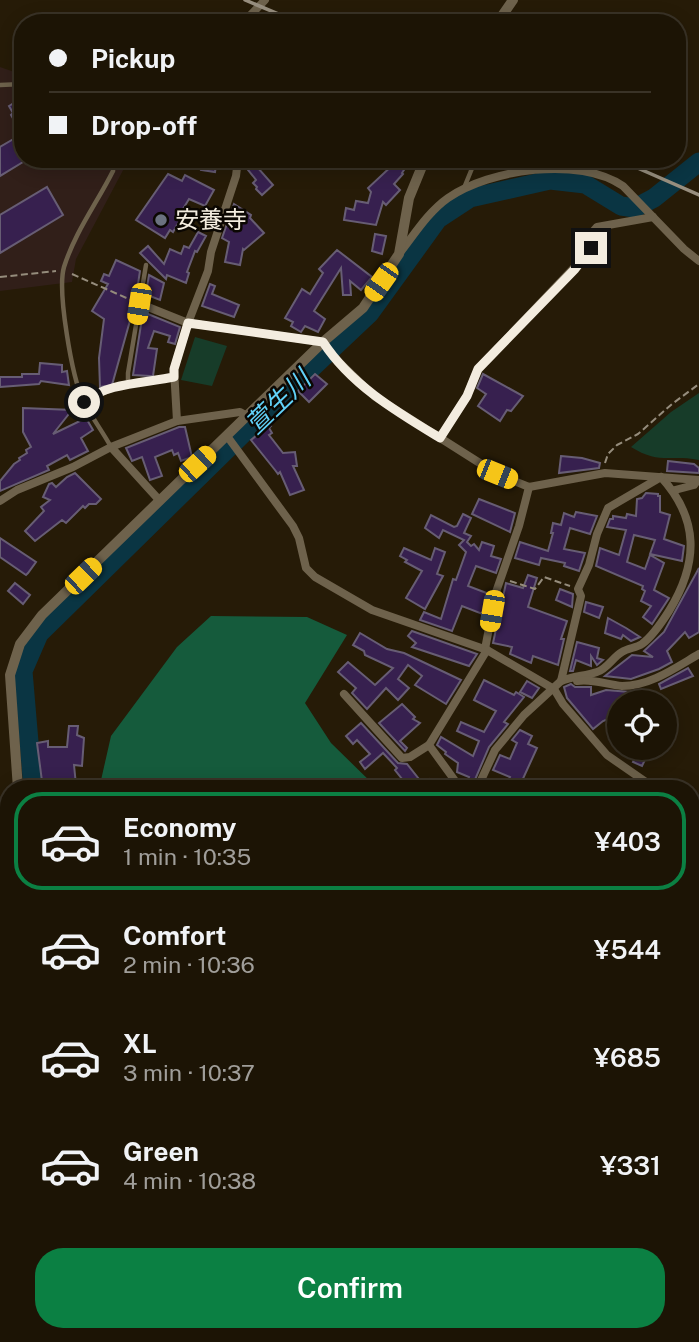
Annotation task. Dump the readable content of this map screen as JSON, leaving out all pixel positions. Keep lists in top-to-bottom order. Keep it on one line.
{"water":["萱生川"],"places":["安養寺"],"page":{"banner":["Pickup","Drop-off"],"list":[{"name":"Economy","note":"1 min · 10:35","value":"¥403"},{"name":"Comfort","note":"2 min · 10:36","value":"¥544"},{"name":"XL","note":"3 min · 10:37","value":"¥685"},{"name":"Green","note":"4 min · 10:38","value":"¥331"}],"buttons":"Confirm"}}
